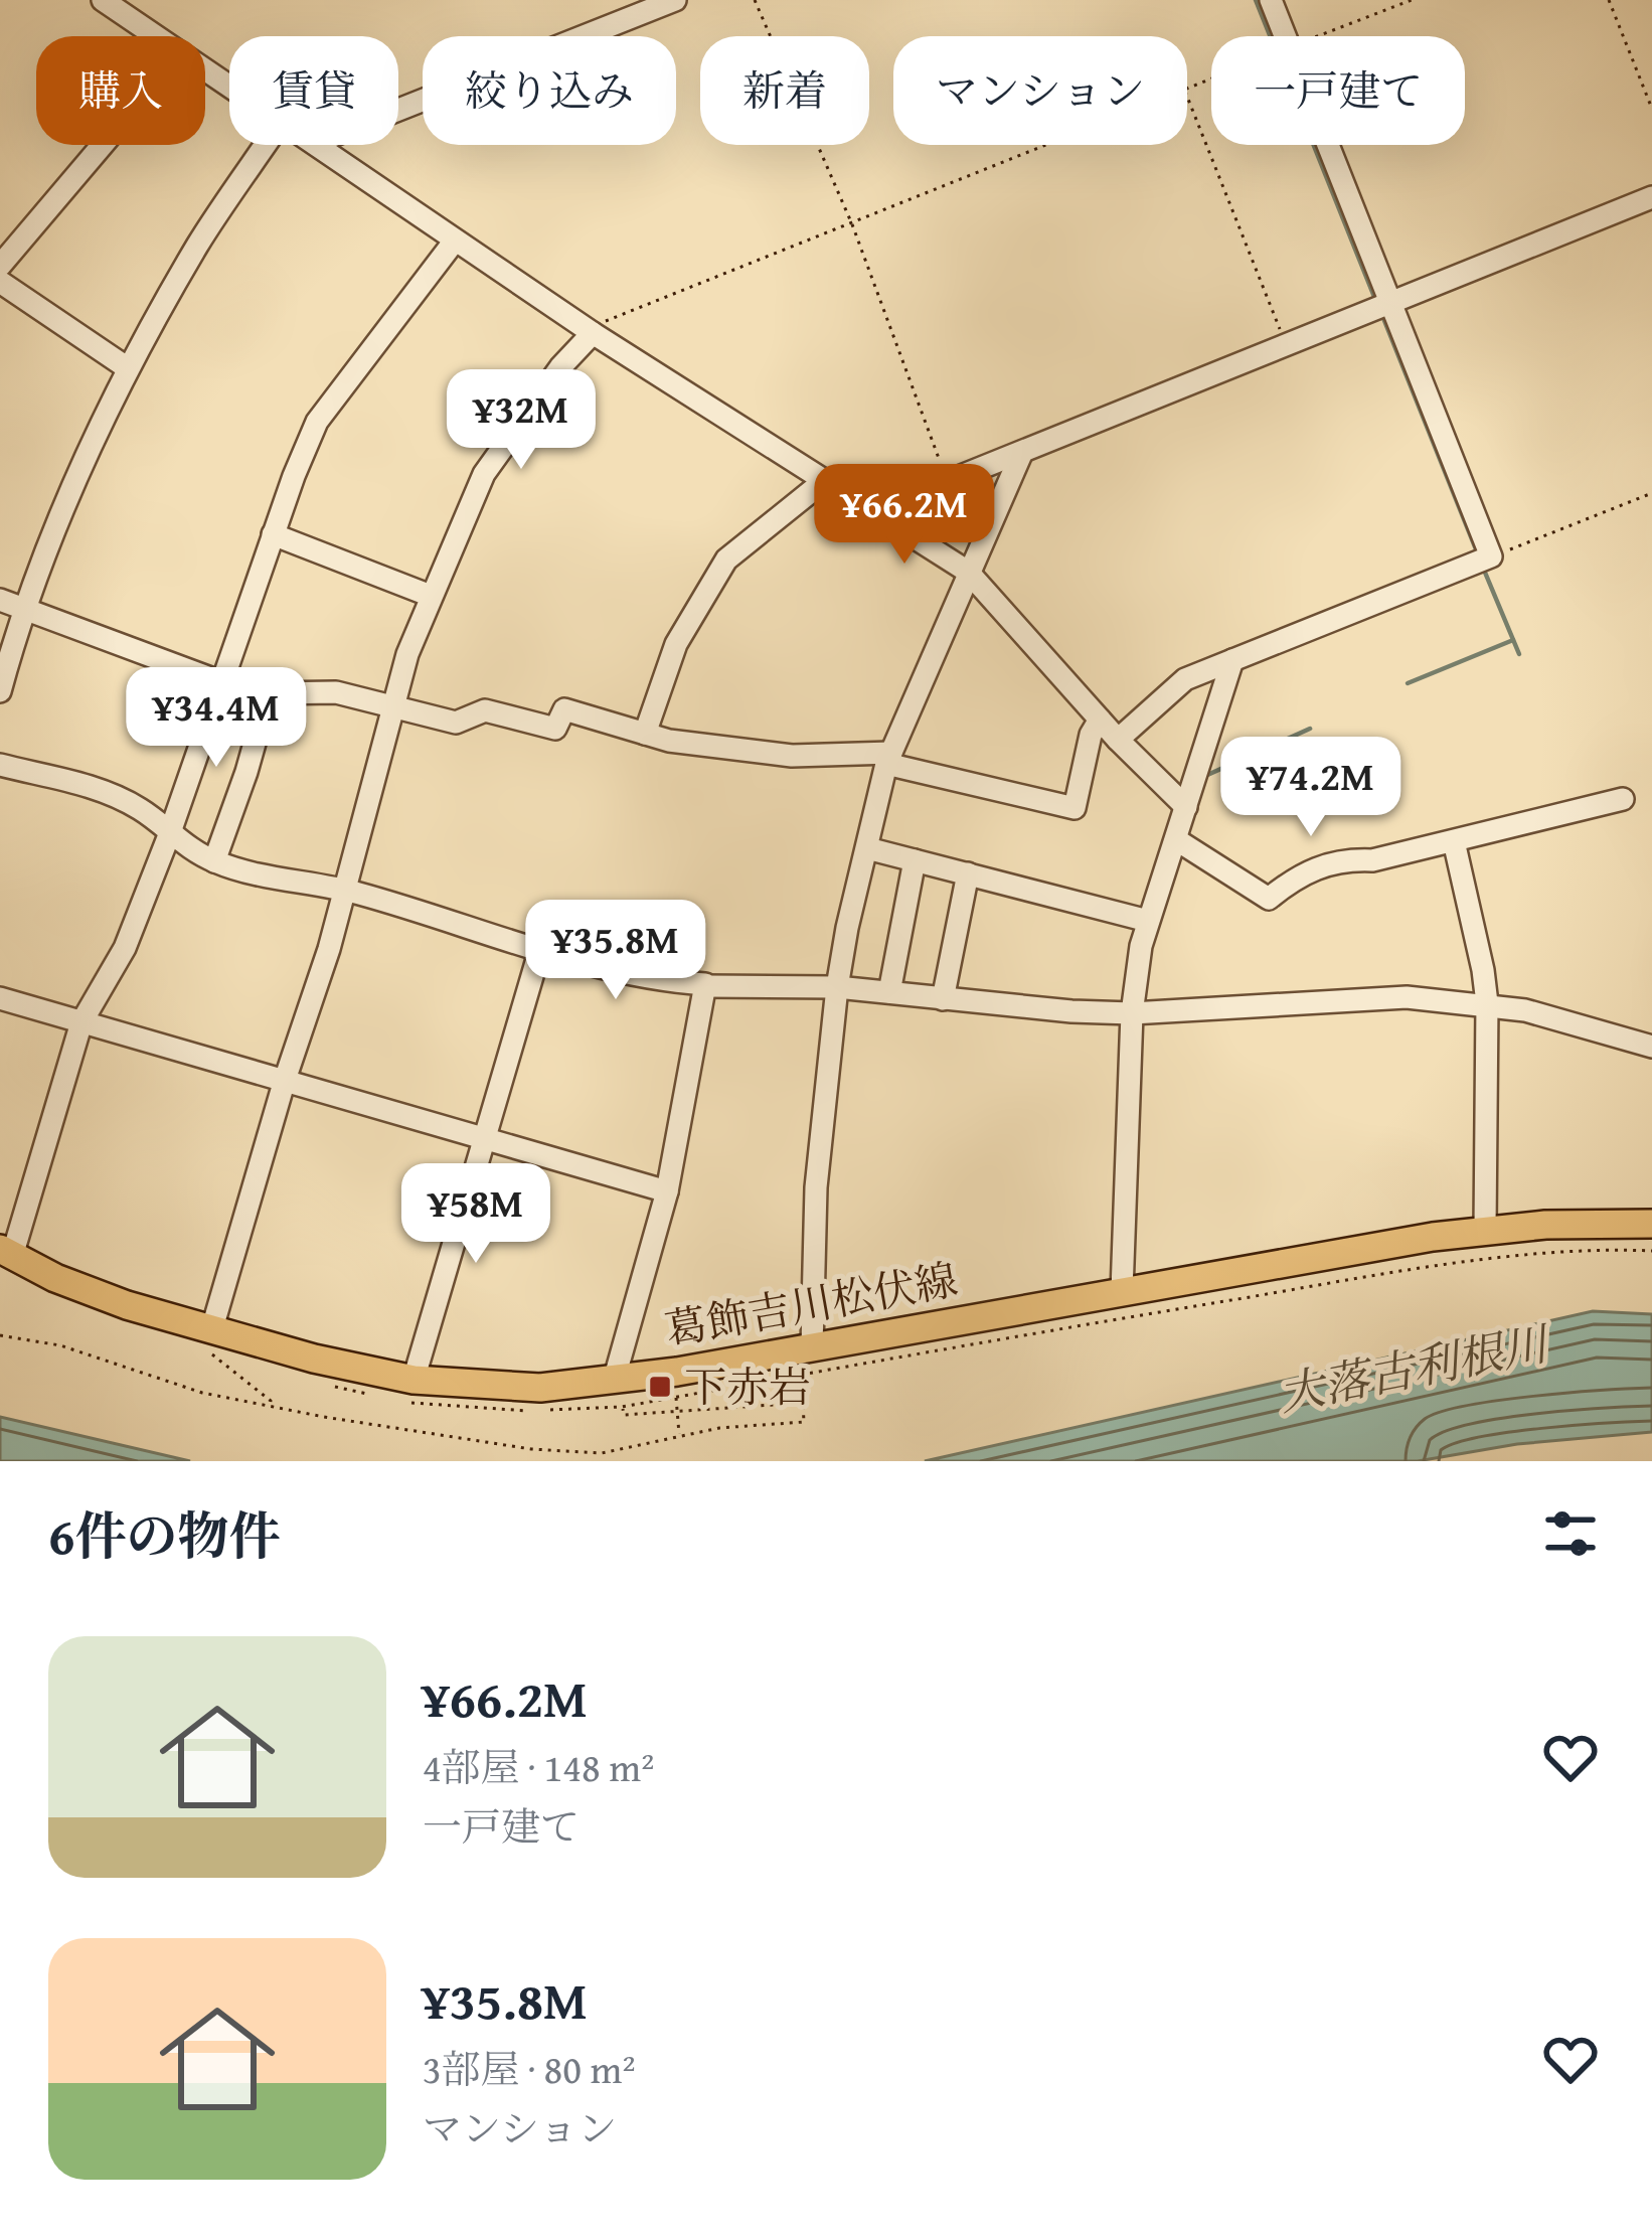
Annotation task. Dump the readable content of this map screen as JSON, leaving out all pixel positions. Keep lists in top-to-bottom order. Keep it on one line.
{"streets":{"main road":["葛飾吉川松伏線"]},"water":["大落古利根川"],"places":{"transit":["下赤岩"]},"page":{"chip":["購入","賃貸","絞り込み","新着","マンション","一戸建て"],"price":["¥32M","¥66.2M","¥34.4M","¥74.2M","¥35.8M","¥58M"],"heading":"6件の物件","list":[{"name":"¥66.2M","note":"4部屋 · 148 m² · 一戸建て"},{"name":"¥35.8M","note":"3部屋 · 80 m² · マンション"}]}}
